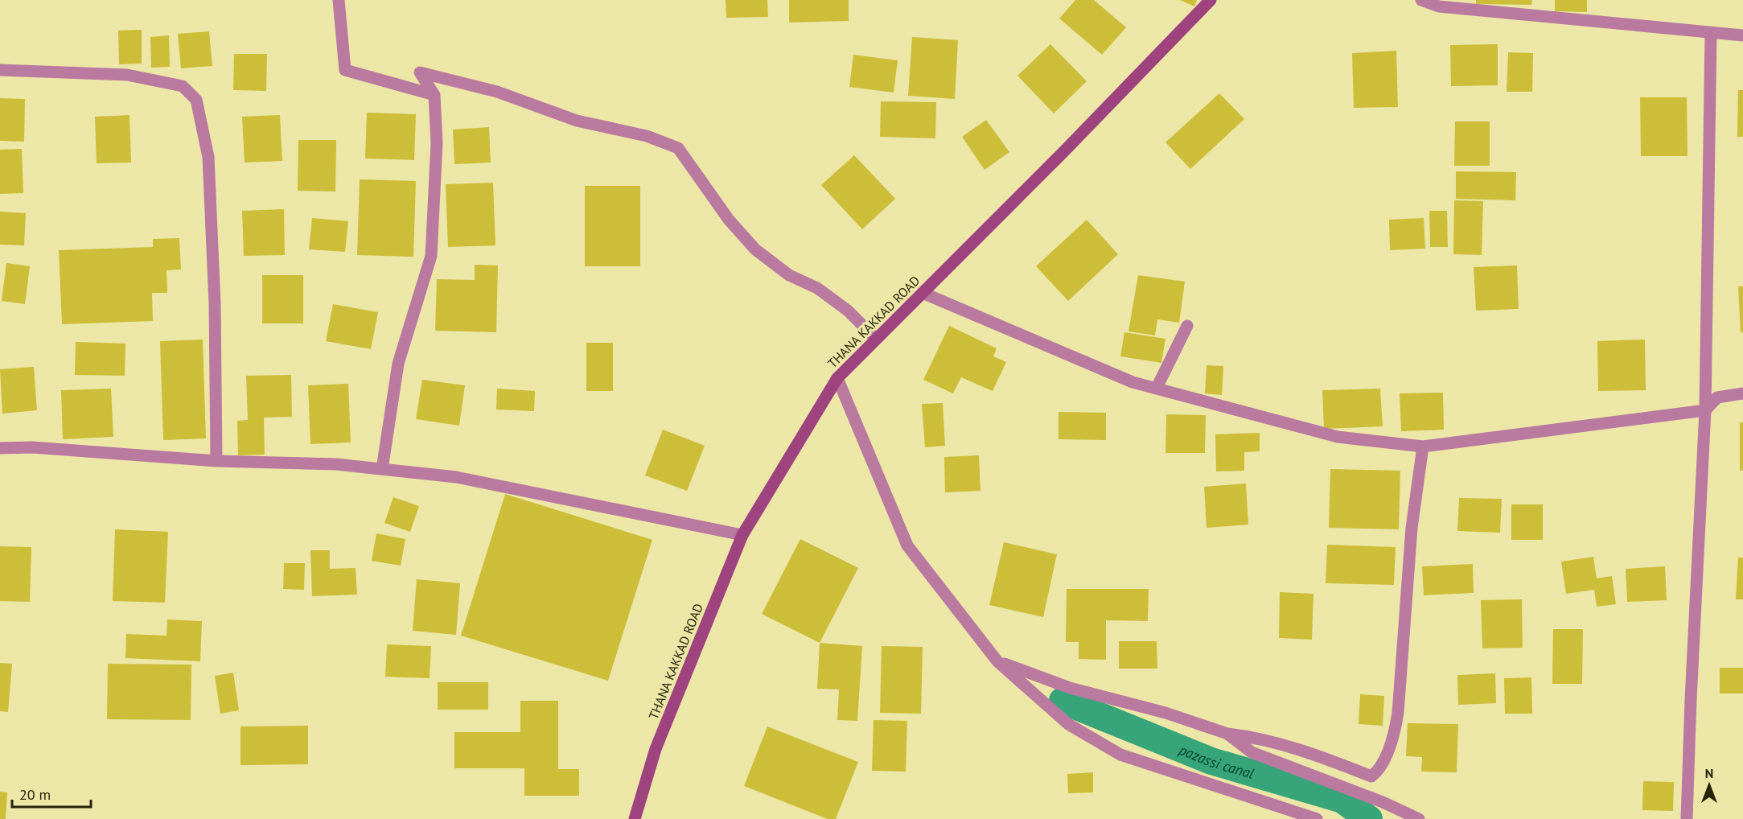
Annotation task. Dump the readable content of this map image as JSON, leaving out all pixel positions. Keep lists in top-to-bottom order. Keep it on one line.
{"streets":{"main road":["THANA KAKKAD ROAD"]},"water":["pazassi canal"],"scale_bar":"20 m","north":"top"}
